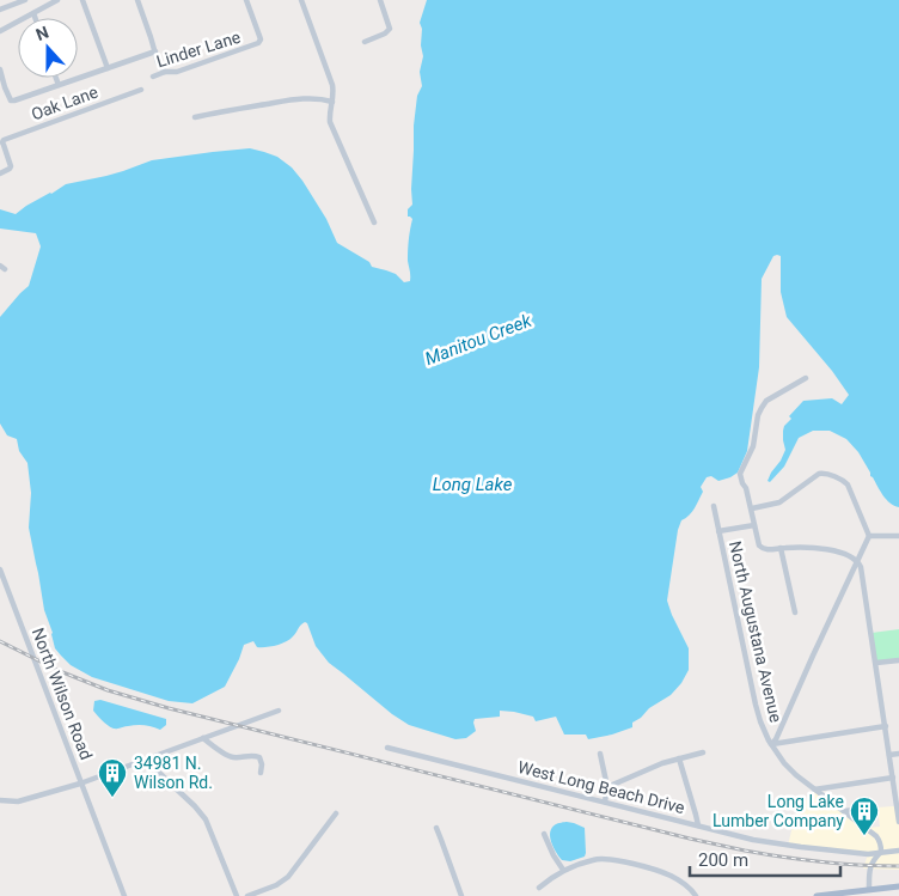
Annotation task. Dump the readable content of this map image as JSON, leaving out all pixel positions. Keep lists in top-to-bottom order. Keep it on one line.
{"streets":{"street":["Linder Lane","Oak Lane","North Augustana Avenue","North Wilson Road","West Long Beach Drive"]},"crossings":[["North Augustana Avenue","West Long Beach Drive"]],"water":["Manitou Creek","Long Lake"],"places":{"building":["34981 N. Wilson Rd.","Long Lake Lumber Company"]},"scale_bar":"200 m","north":"top"}
